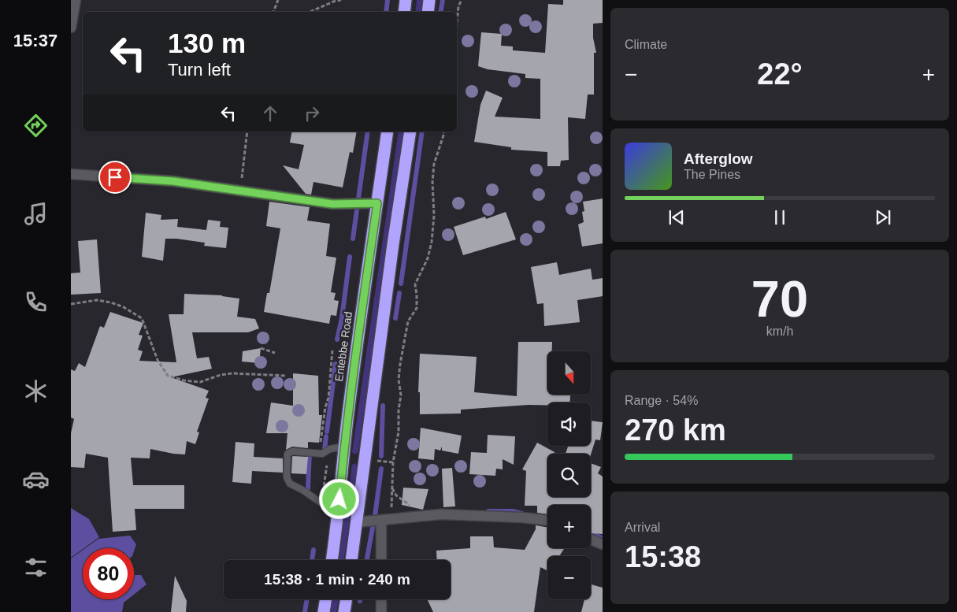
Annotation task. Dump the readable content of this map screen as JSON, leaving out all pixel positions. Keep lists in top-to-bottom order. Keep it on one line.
{"streets":{"highway":["Entebbe Road"]},"north":"bottom","page":{"tabs":"15:37","tile":["Climate",["70","km/h"],["Range · 54%","270 km"],["Arrival","15:38"]],"turn":["130 m","Turn left"],"heat":["−","22°","+"],"song":["Afterglow","The Pines"],"map_buttons":["+","−"],"limit":"80","trip":"15:38 · 1 min · 240 m"}}
